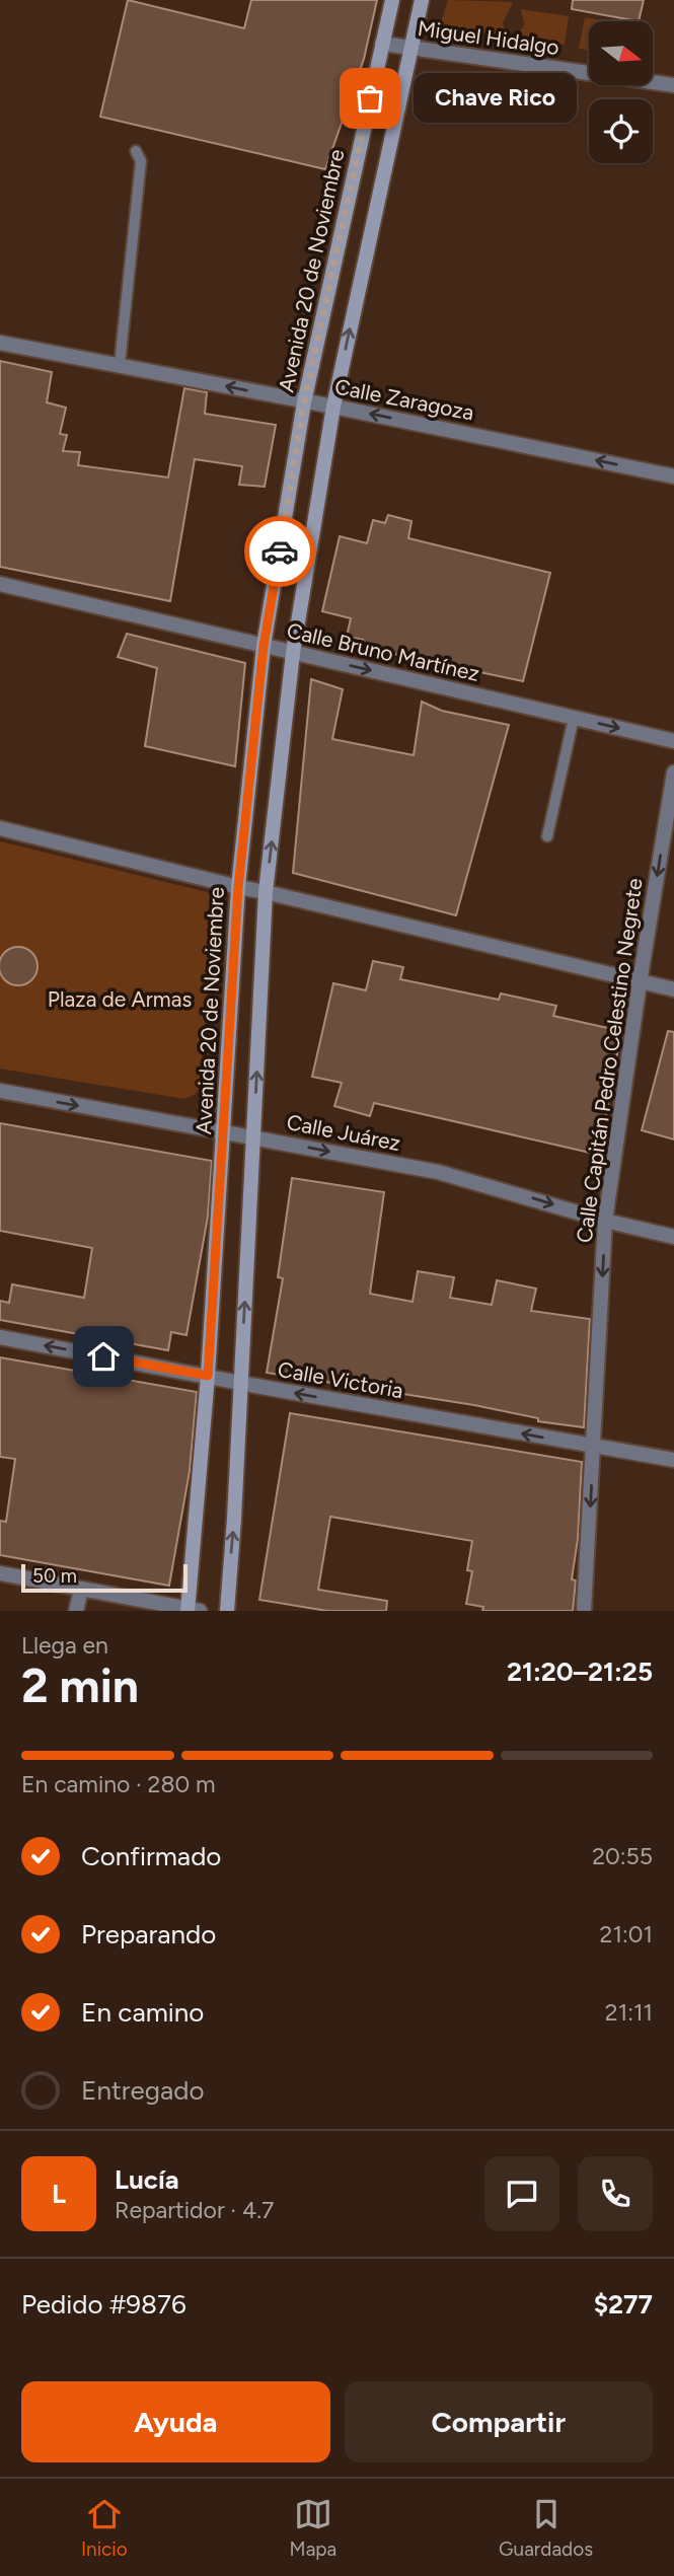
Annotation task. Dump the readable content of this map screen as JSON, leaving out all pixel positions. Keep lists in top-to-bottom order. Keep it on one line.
{"streets":{"main road":["Avenida 20 de Noviembre"],"street":["Miguel Hidalgo","Calle Zaragoza","Calle Bruno Martínez","Calle Capitán Pedro Celestino Negrete","Calle Juárez","Calle Victoria"]},"crossings":[["Miguel Hidalgo","Avenida 20 de Noviembre"],["Avenida 20 de Noviembre","Calle Zaragoza"],["Avenida 20 de Noviembre","Calle Bruno Martínez"],["Avenida 20 de Noviembre","Calle Juárez"],["Avenida 20 de Noviembre","Calle Victoria"],["Calle Capitán Pedro Celestino Negrete","Calle Juárez"],["Calle Capitán Pedro Celestino Negrete","Calle Victoria"]],"one_way":["Calle Zaragoza","Calle Bruno Martínez","Calle Capitán Pedro Celestino Negrete","Calle Juárez","Calle Victoria"],"parks":["Plaza de Armas"],"places":["Chave Rico"],"scale_bar":"50 m","north":"right","page":{"bubble":"Chave Rico","scale":"50 m","heading":["2 min","Llega en","21:20–21:25"],"panel":["Lucía","Repartidor · 4.7","Pedido #9876","$277"],"bar":"En camino · 280 m","list":[["Confirmado","20:55"],["Preparando","21:01"],["En camino","21:11"],"Entregado"],"round":"L","buttons":["Ayuda","Compartir"],"tabs":["Inicio","Mapa","Guardados"]}}
